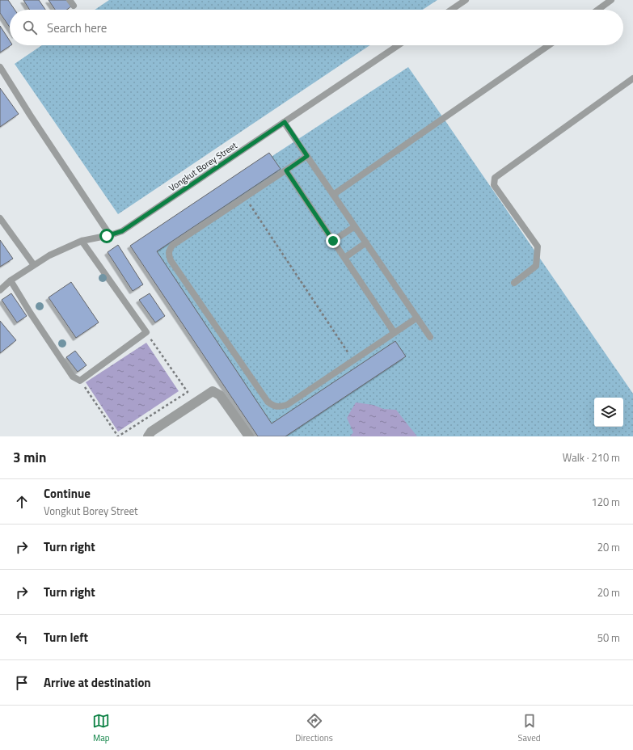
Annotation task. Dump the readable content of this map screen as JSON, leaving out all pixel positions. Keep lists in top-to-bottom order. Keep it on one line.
{"streets":{"lane":["Vongkut Borey Street"]},"page":{"search":"Search here","heading":["3 min","Walk · 210 m"],"list":[["Continue","Vongkut Borey Street","120 m"],["Turn right","20 m"],["Turn right","20 m"],["Turn left","50 m"],"Arrive at destination"],"nav":["Map","Directions","Saved"]}}
